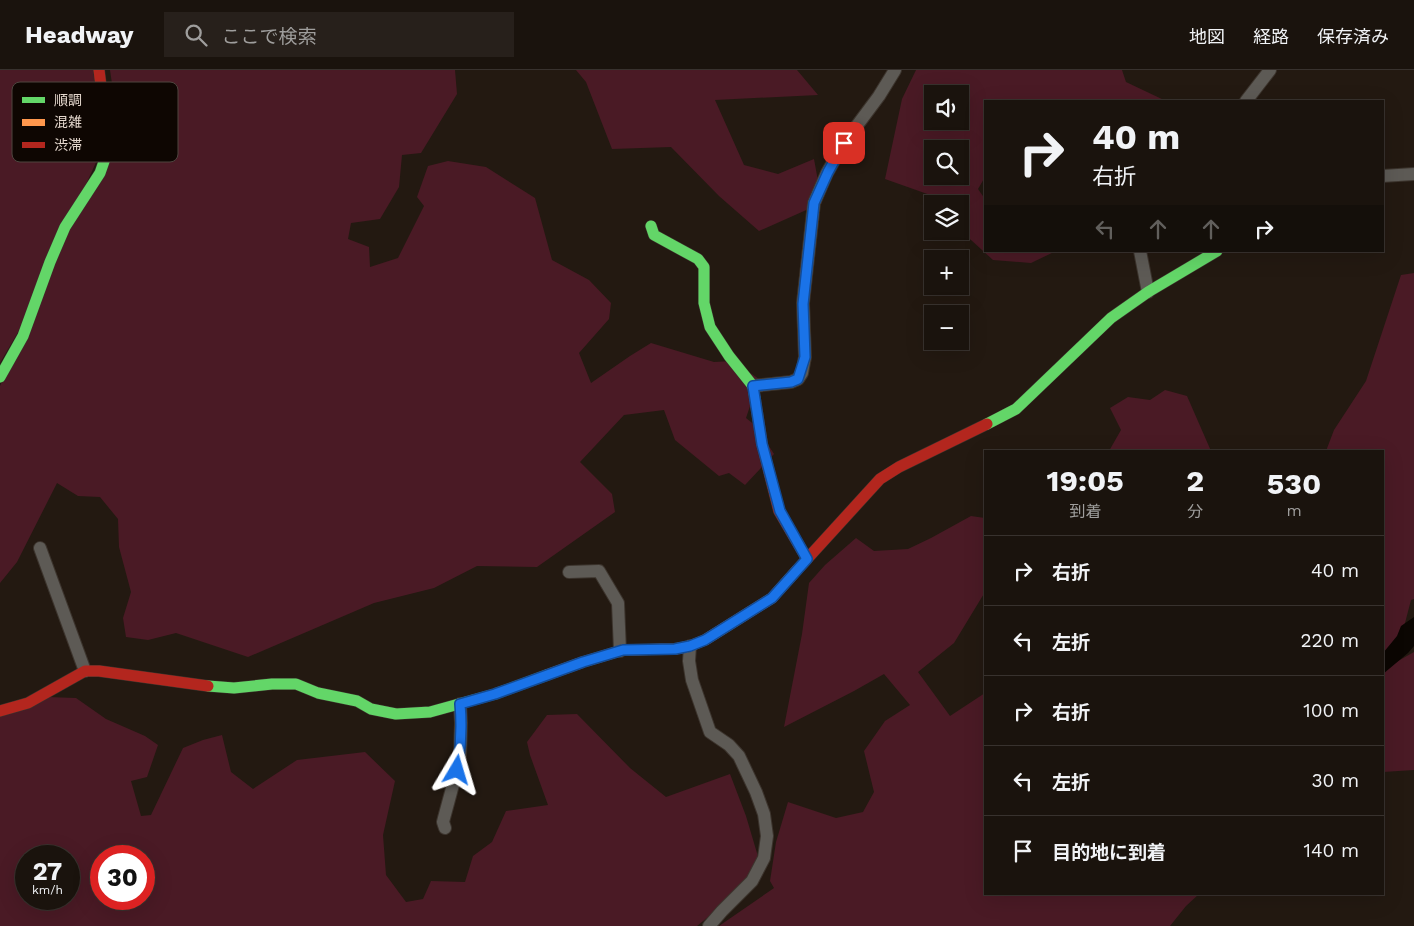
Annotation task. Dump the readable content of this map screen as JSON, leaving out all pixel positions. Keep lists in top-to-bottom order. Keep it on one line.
{"legend":["順調","混雑","渋滞"],"page":{"header":"Headway","search":"ここで検索","nav":["地図","経路","保存済み"],"map_buttons":["+","−"],"turn":["40 m","右折"],"eta":["19:05","到着","2","分","530","m"],"list":[{"name":"右折","value":"40 m"},{"name":"左折","value":"220 m"},{"name":"右折","value":"100 m"},{"name":"左折","value":"30 m"},{"name":"目的地に到着","value":"140 m"}],"speed":"27 km/h","limit":"30"}}
